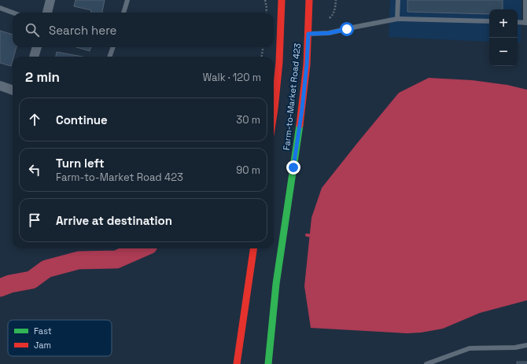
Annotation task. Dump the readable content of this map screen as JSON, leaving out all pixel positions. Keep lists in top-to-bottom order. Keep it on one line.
{"streets":{"main road":["Farm-to-Market Road 423"]},"legend":["Fast","Jam"],"page":{"map_buttons":["+","−"],"search":"Search here","heading":["2 min","Walk · 120 m"],"list":[["Continue","30 m"],["Turn left","Farm-to-Market Road 423","90 m"],"Arrive at destination"]}}
